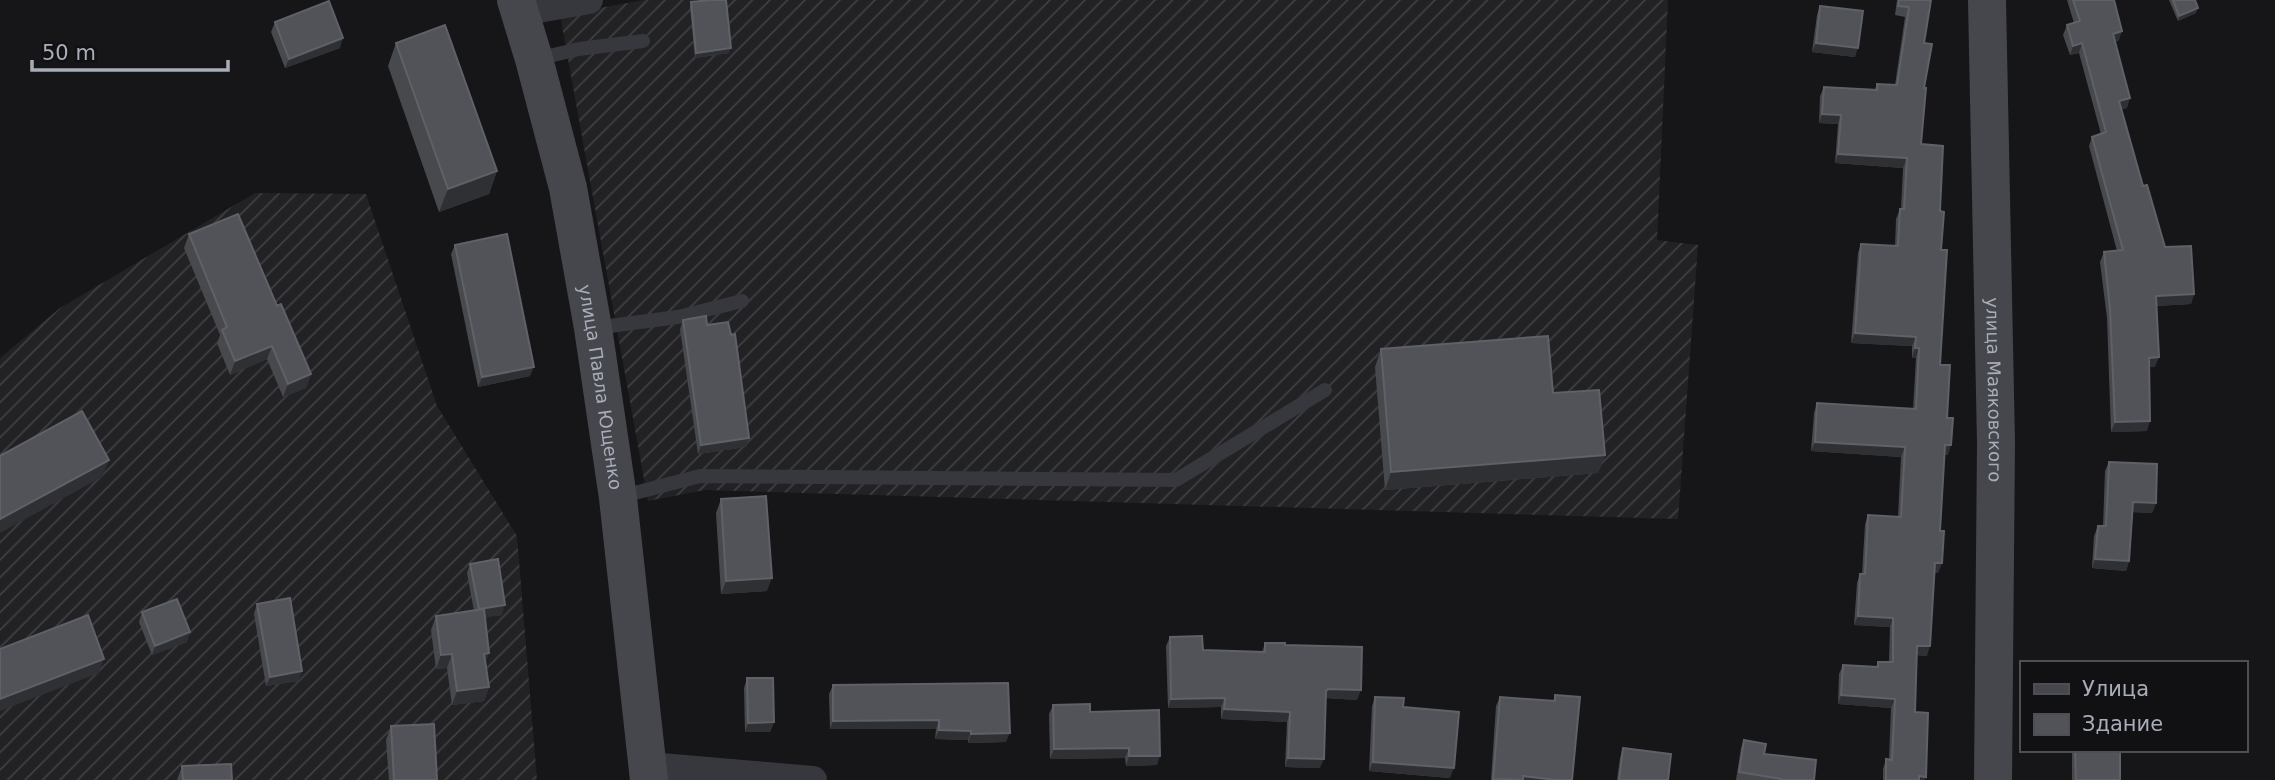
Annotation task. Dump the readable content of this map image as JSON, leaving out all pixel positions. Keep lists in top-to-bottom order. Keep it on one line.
{"streets":{"street":["улица Павла Ющенко","улица Маяковского"]},"legend":["Улица","Здание"],"scale_bar":"50 m"}
